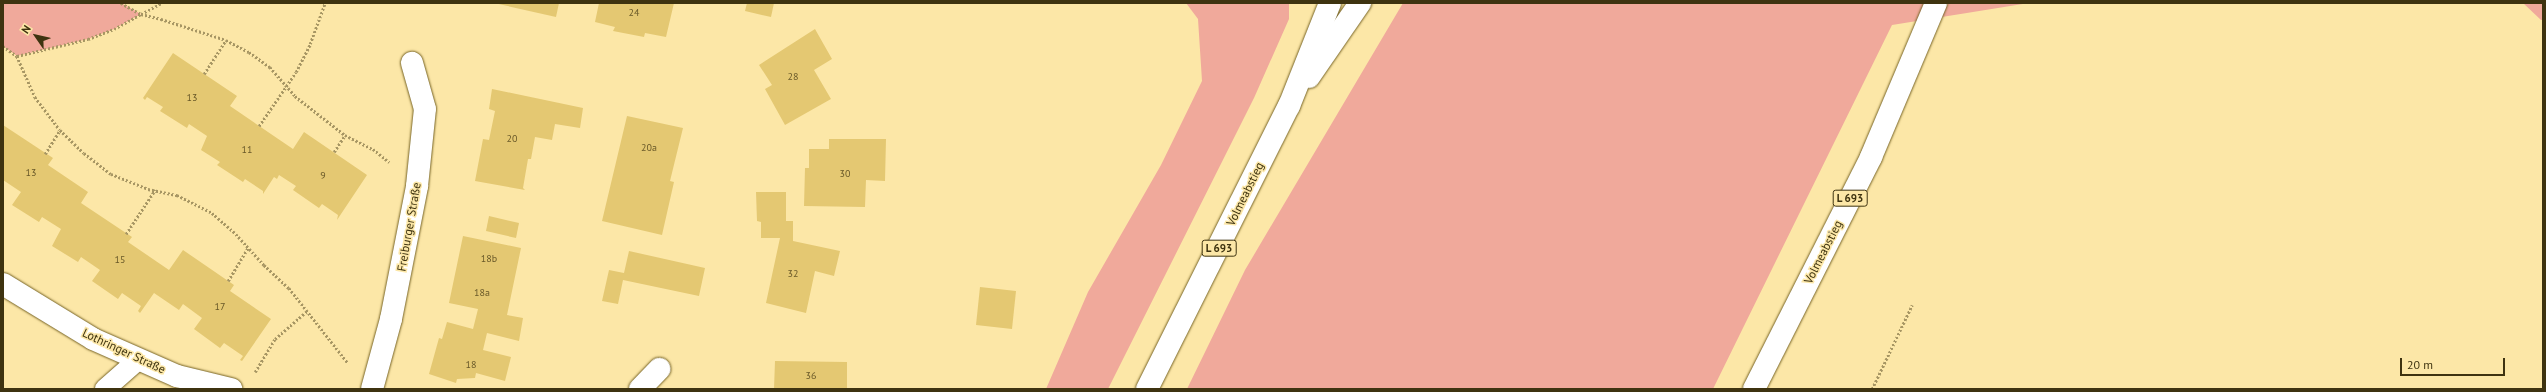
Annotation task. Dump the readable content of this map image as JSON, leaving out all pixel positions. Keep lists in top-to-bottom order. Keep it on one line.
{"streets":{"main road":["Volmeabstieg","L 693","Freiburger Straße","Lothringer Straße"]},"house_numbers":["24","28","13","20","20a","11","13","30","9","18b","15","32","18a","17","18","36"],"scale_bar":"20 m","north":"top left"}
